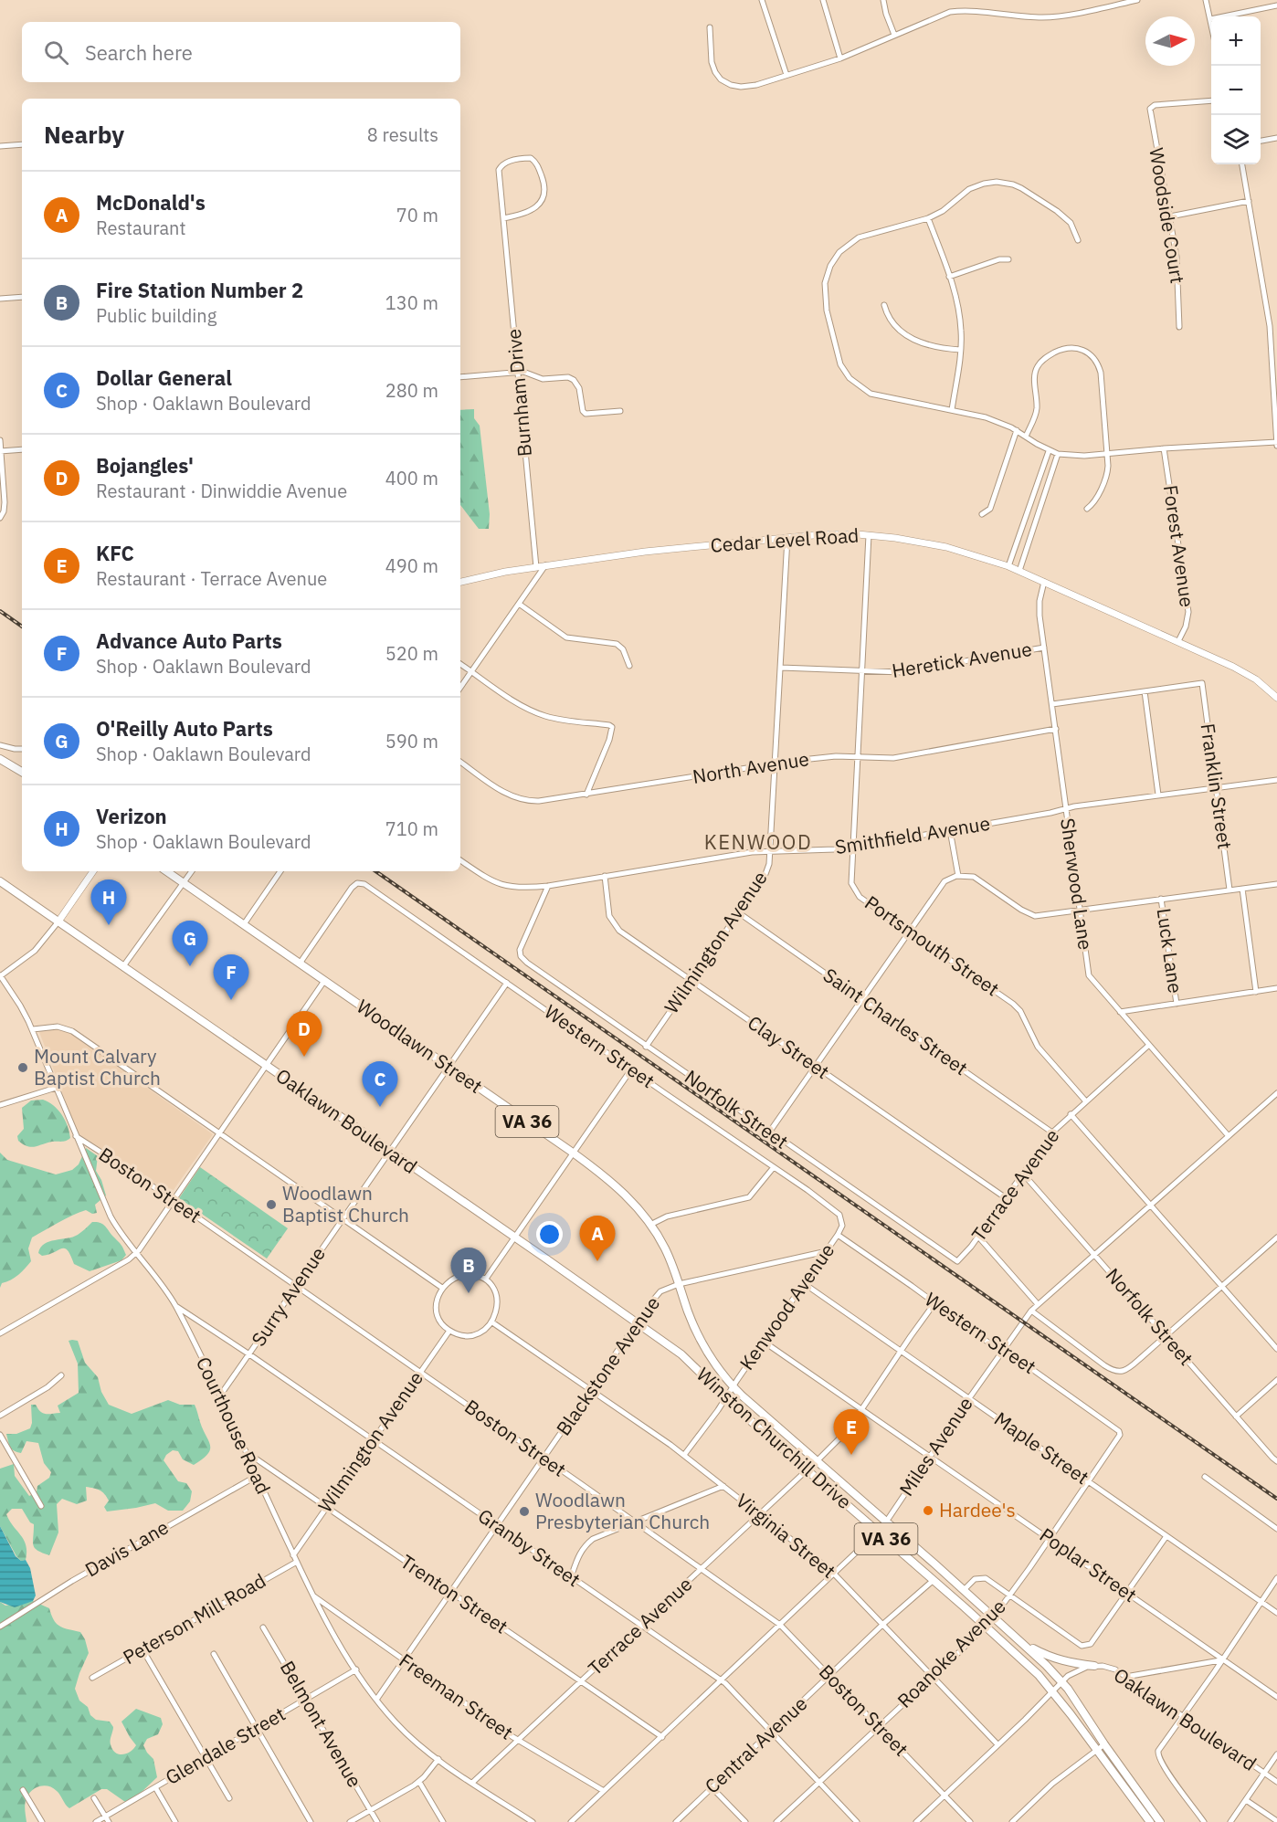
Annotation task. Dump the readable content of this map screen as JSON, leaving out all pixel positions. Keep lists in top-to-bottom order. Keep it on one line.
{"streets":{"highway":["Woodlawn Street","Oaklawn Boulevard","VA 36","Winston Churchill Drive"],"main road":["Cedar Level Road"],"street":["Woodside Court","Burnham Drive","Forest Avenue","Heretick Avenue","North Avenue","Franklin Street","Smithfield Avenue","Sherwood Lane","Wilmington Avenue","Portsmouth Street","Luck Lane","Saint Charles Street","Western Street","Clay Street","Norfolk Street","Boston Street","Terrace Avenue","Surry Avenue","Kenwood Avenue","Blackstone Avenue","Courthouse Road","Miles Avenue","Maple Street","Virginia Street","Granby Street","Davis Lane","Poplar Street","Trenton Street","Peterson Mill Road","Roanoke Avenue","Freeman Street","Belmont Avenue","Central Avenue","Glendale Street"]},"crossings":[["Burnham Drive","Cedar Level Road"],["Cedar Level Road","Forest Avenue"],["Cedar Level Road","Sherwood Lane"],["Cedar Level Road","Wilmington Avenue"],["Cedar Level Road","Portsmouth Street"],["Heretick Avenue","Sherwood Lane"],["Heretick Avenue","Wilmington Avenue"],["Heretick Avenue","Portsmouth Street"],["North Avenue","Sherwood Lane"],["North Avenue","Wilmington Avenue"],["North Avenue","Portsmouth Street"],["Franklin Street","Smithfield Avenue"],["Smithfield Avenue","Sherwood Lane"],["Smithfield Avenue","Wilmington Avenue"],["Smithfield Avenue","Portsmouth Street"],["Smithfield Avenue","Clay Street"],["Smithfield Avenue","Norfolk Street"],["Sherwood Lane","Terrace Avenue"],["Sherwood Lane","Miles Avenue"],["Wilmington Avenue","Saint Charles Street"],["Wilmington Avenue","Clay Street"],["Wilmington Avenue","Norfolk Street"],["Wilmington Avenue","Boston Street"],["Wilmington Avenue","Courthouse Road"],["Wilmington Avenue","Virginia Street"],["Wilmington Avenue","Granby Street"],["Wilmington Avenue","Trenton Street"],["Portsmouth Street","Terrace Avenue"],["Saint Charles Street","Terrace Avenue"],["Woodlawn Street","Western Street"],["Woodlawn Street","VA 36"],["Woodlawn Street","Surry Avenue"],["Woodlawn Street","Kenwood Avenue"],["Woodlawn Street","Blackstone Avenue"],["Western Street","Surry Avenue"],["Western Street","Kenwood Avenue"],["Western Street","Miles Avenue"],["Western Street","Roanoke Avenue"],["Clay Street","Terrace Avenue"],["Norfolk Street","Terrace Avenue"],["Norfolk Street","Miles Avenue"],["Oaklawn Boulevard","VA 36"],["Oaklawn Boulevard","Boston Street"],["Oaklawn Boulevard","Surry Avenue"],["Oaklawn Boulevard","Blackstone Avenue"],["Oaklawn Boulevard","Winston Churchill Drive"],["Oaklawn Boulevard","Virginia Street"],["VA 36","Kenwood Avenue"],["VA 36","Miles Avenue"],["VA 36","Roanoke Avenue"],["Boston Street","Terrace Avenue"],["Boston Street","Surry Avenue"],["Boston Street","Blackstone Avenue"],["Boston Street","Courthouse Road"],["Boston Street","Miles Avenue"],["Boston Street","Roanoke Avenue"],["Boston Street","Central Avenue"],["Terrace Avenue","Courthouse Road"],["Terrace Avenue","Winston Churchill Drive"],["Terrace Avenue","Virginia Street"],["Terrace Avenue","Granby Street"],["Terrace Avenue","Trenton Street"],["Terrace Avenue","Freeman Street"],["Surry Avenue","Courthouse Road"],["Surry Avenue","Granby Street"],["Kenwood Avenue","Blackstone Avenue"],["Kenwood Avenue","Winston Churchill Drive"],["Kenwood Avenue","Maple Street"],["Kenwood Avenue","Virginia Street"],["Kenwood Avenue","Poplar Street"],["Blackstone Avenue","Courthouse Road"],["Blackstone Avenue","Virginia Street"],["Blackstone Avenue","Granby Street"],["Blackstone Avenue","Trenton Street"],["Blackstone Avenue","Freeman Street"],["Courthouse Road","Granby Street"],["Courthouse Road","Davis Lane"],["Courthouse Road","Trenton Street"],["Courthouse Road","Peterson Mill Road"],["Courthouse Road","Freeman Street"],["Courthouse Road","Glendale Street"],["Winston Churchill Drive","Miles Avenue"],["Winston Churchill Drive","Roanoke Avenue"],["Winston Churchill Drive","Central Avenue"],["Miles Avenue","Maple Street"],["Miles Avenue","Virginia Street"],["Miles Avenue","Granby Street"],["Miles Avenue","Poplar Street"],["Miles Avenue","Trenton Street"],["Miles Avenue","Freeman Street"],["Maple Street","Roanoke Avenue"],["Virginia Street","Roanoke Avenue"],["Virginia Street","Central Avenue"],["Granby Street","Roanoke Avenue"],["Granby Street","Central Avenue"],["Poplar Street","Roanoke Avenue"],["Belmont Avenue","Glendale Street"]],"districts":["KENWOOD"],"places":["Mount Calvary Baptist Church","Woodlawn Baptist Church","Hardee's","Woodlawn Presbyterian Church"],"north":"right","page":{"map_buttons":["+","−"],"search":"Search here","heading":["Nearby","8 results"],"list":[{"mark":"A","name":"McDonald's","note":"Restaurant","value":"70 m"},{"mark":"B","name":"Fire Station Number 2","note":"Public building","value":"130 m"},{"mark":"C","name":"Dollar General","note":"Shop · Oaklawn Boulevard","value":"280 m"},{"mark":"D","name":"Bojangles'","note":"Restaurant · Dinwiddie Avenue","value":"400 m"},{"mark":"E","name":"KFC","note":"Restaurant · Terrace Avenue","value":"490 m"},{"mark":"F","name":"Advance Auto Parts","note":"Shop · Oaklawn Boulevard","value":"520 m"},{"mark":"G","name":"O'Reilly Auto Parts","note":"Shop · Oaklawn Boulevard","value":"590 m"},{"mark":"H","name":"Verizon","note":"Shop · Oaklawn Boulevard","value":"710 m"}],"pins":["H","G","F","D","C","A","B","E"]}}
